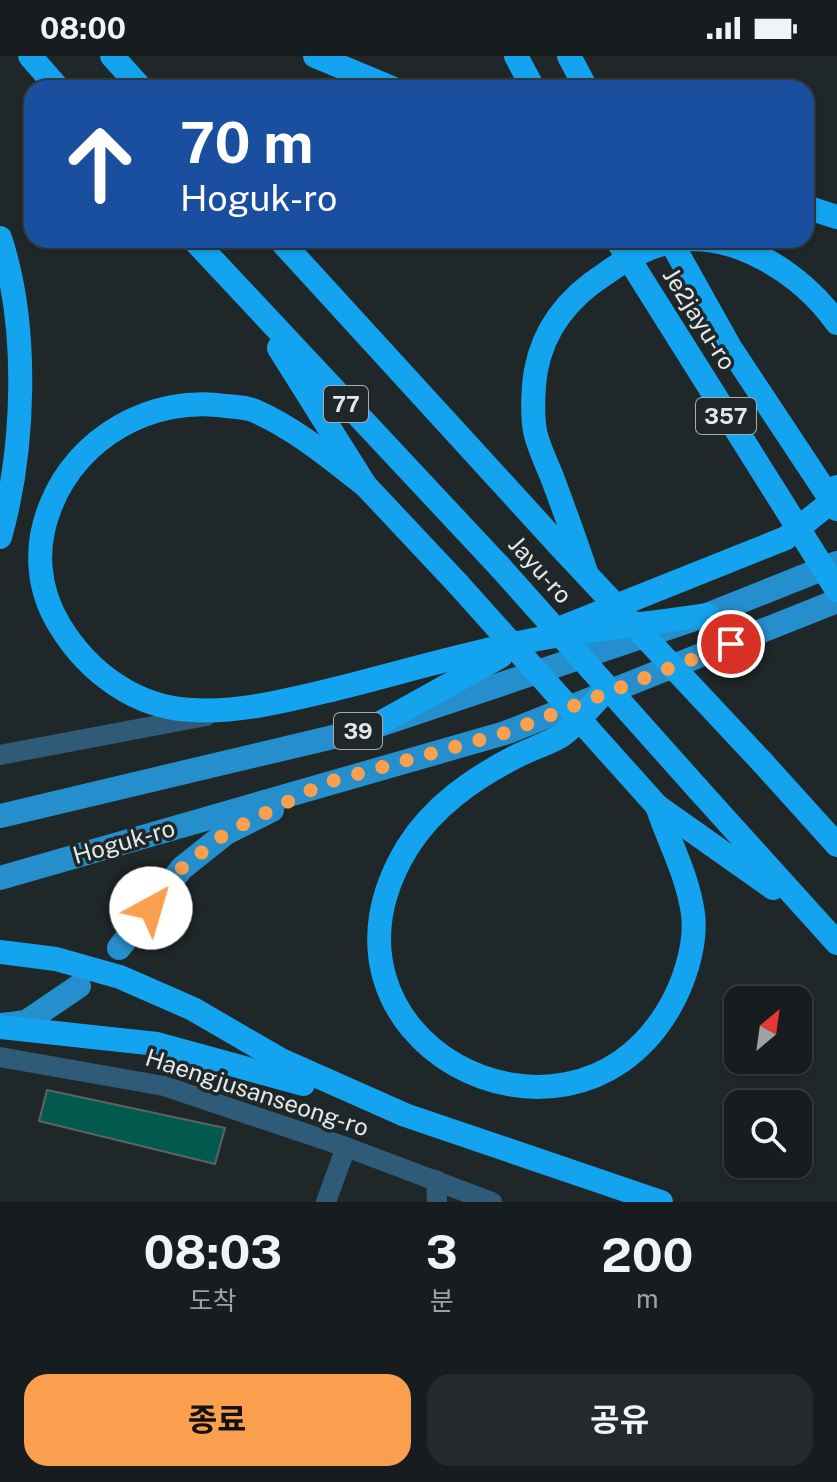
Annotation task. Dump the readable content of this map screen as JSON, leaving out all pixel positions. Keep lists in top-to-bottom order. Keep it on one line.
{"streets":{"highway":["Je2jayu-ro","77","357","Jayu-ro"],"main road":["39","Hoguk-ro"],"street":["Haengjusanseong-ro"]},"north":"top right","page":{"status":"08:00","turn":["70 m","Hoguk-ro"],"eta":["08:03","도착","3","분","200","m"],"buttons":["종료","공유"]}}
